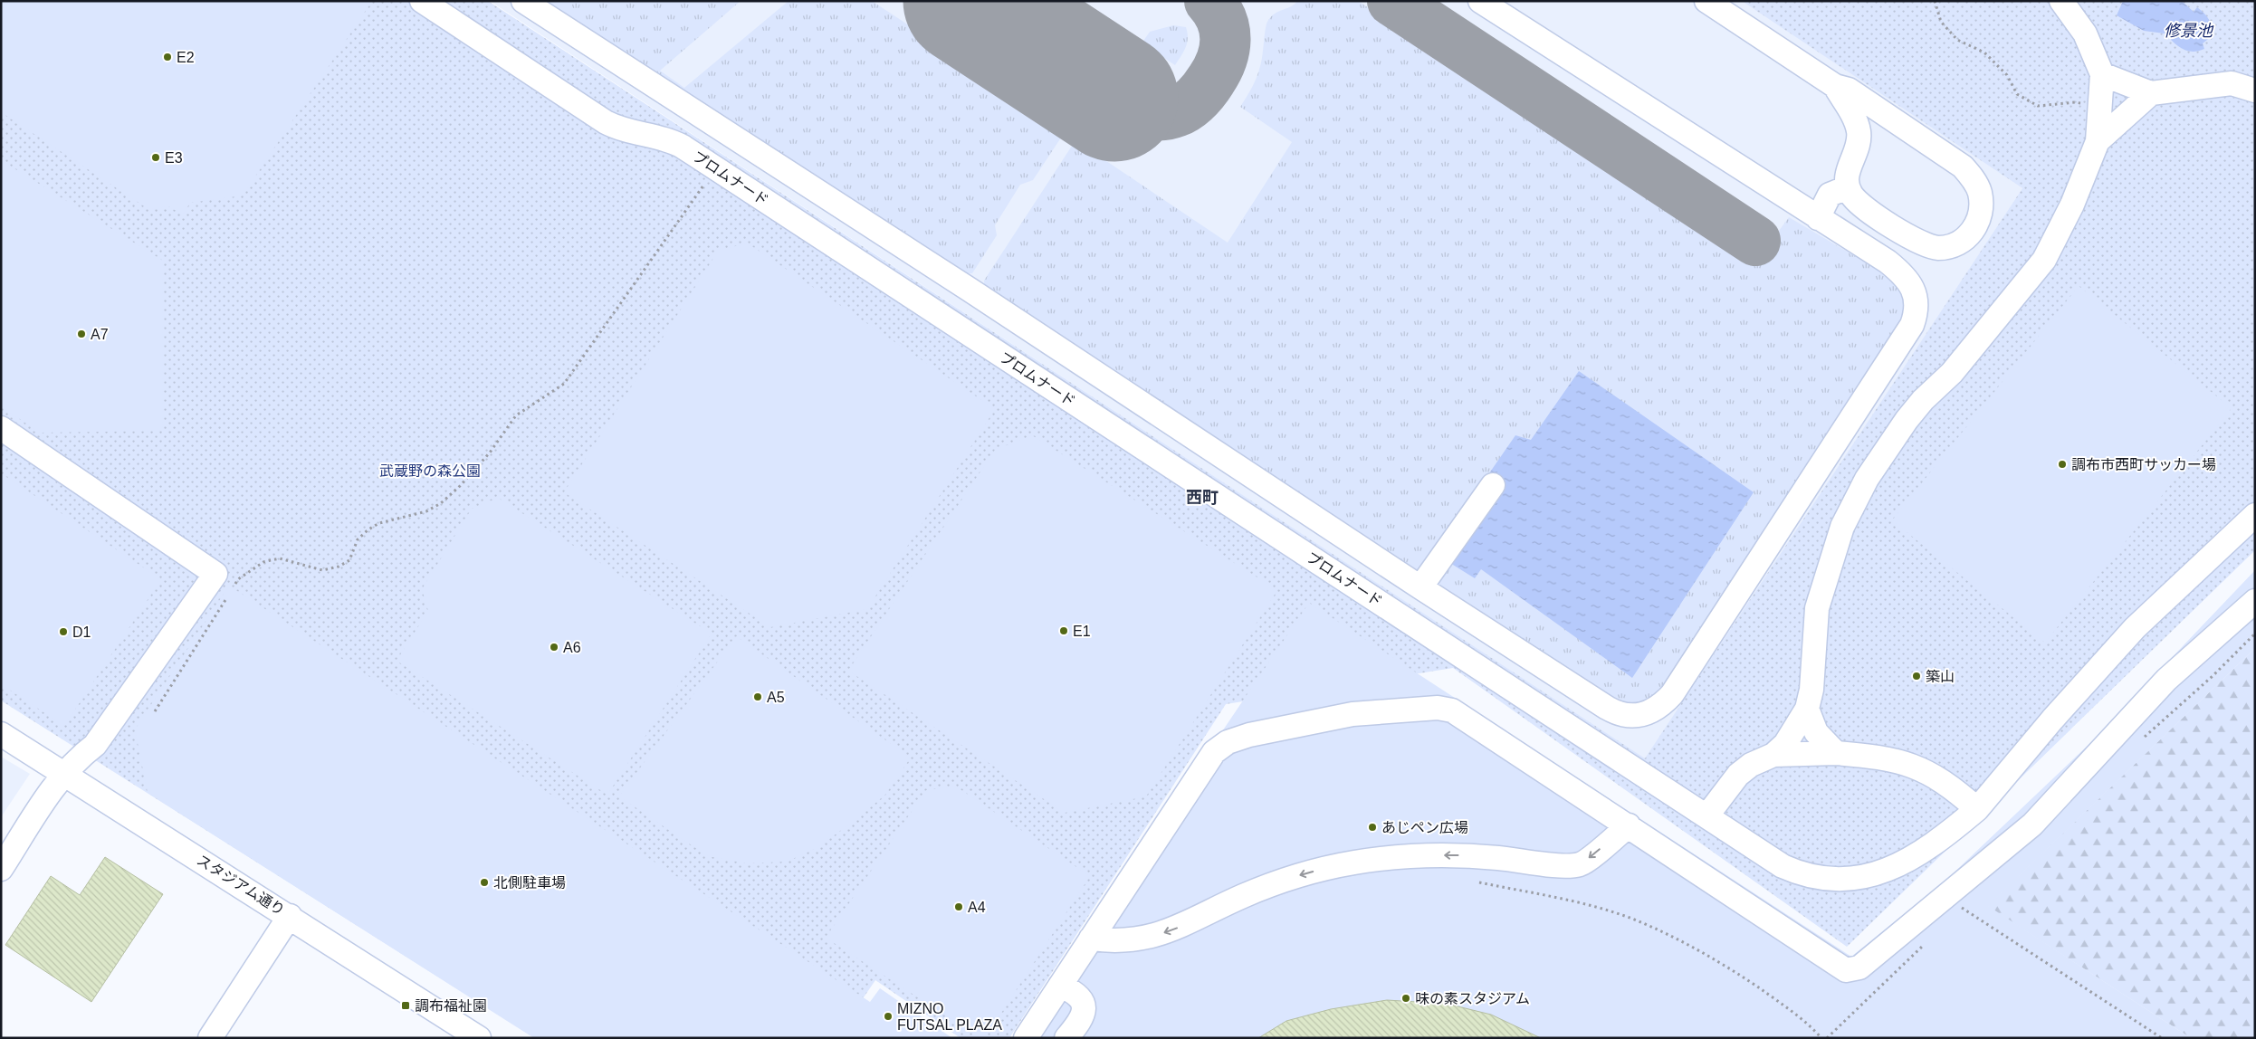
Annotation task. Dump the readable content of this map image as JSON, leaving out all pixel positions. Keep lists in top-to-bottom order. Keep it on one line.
{"streets":{"street":["プロムナード","スタジアム通り"]},"districts":["西町"],"water":["修景池"],"parks":["武蔵野の森公園"],"places":{"other":["E2","E3","A7","調布市西町サッカー場","E1","D1","A6","築山","A5","あじペン広場","北側駐車場","A4","味の素スタジアム","MIZNO FUTSAL PLAZA"],"transit":["調布福祉園"]}}
